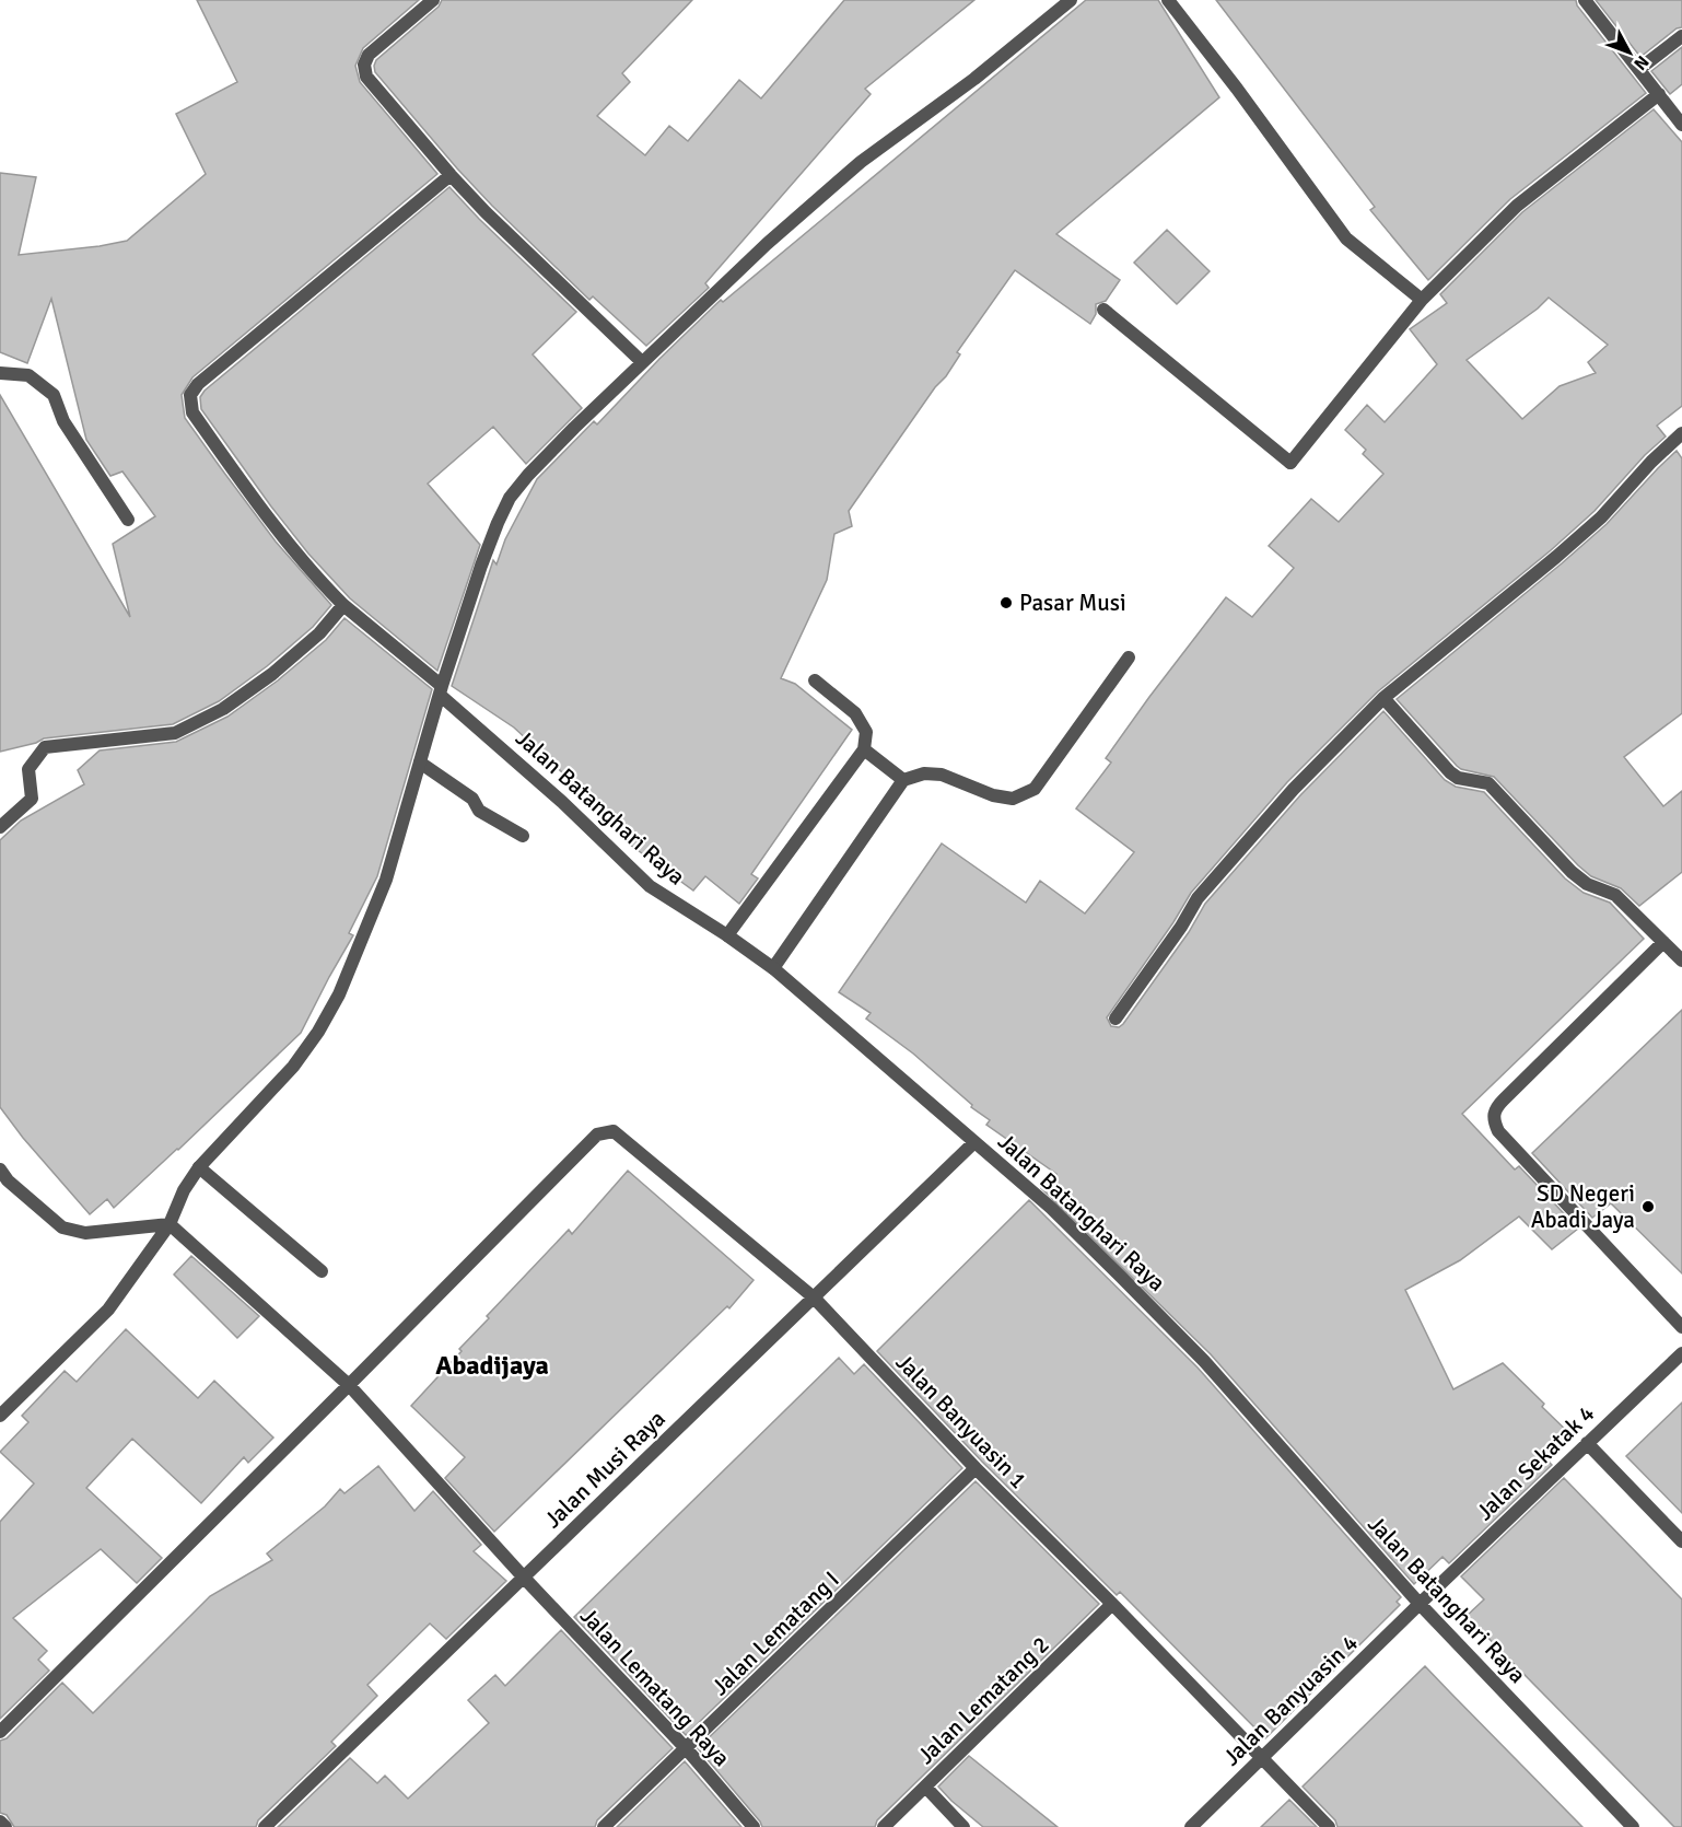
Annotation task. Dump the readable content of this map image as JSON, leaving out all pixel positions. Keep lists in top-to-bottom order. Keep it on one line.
{"streets":{"street":["Jalan Batanghari Raya","Jalan Banyuasin 1","Jalan Sekatak 4","Jalan Musi Raya","Jalan Lematang I","Jalan Lematang Raya","Jalan Lematang 2","Jalan Banyuasin 4"]},"crossings":[["Jalan Batanghari Raya","Jalan Sekatak 4"],["Jalan Batanghari Raya","Jalan Musi Raya"],["Jalan Batanghari Raya","Jalan Banyuasin 4"],["Jalan Banyuasin 1","Jalan Musi Raya"],["Jalan Banyuasin 1","Jalan Lematang I"],["Jalan Banyuasin 1","Jalan Lematang Raya"],["Jalan Banyuasin 1","Jalan Lematang 2"],["Jalan Banyuasin 1","Jalan Banyuasin 4"],["Jalan Sekatak 4","Jalan Banyuasin 4"],["Jalan Musi Raya","Jalan Lematang Raya"],["Jalan Lematang I","Jalan Lematang Raya"]],"districts":["Abadijaya"],"places":["Pasar Musi","SD Negeri Abadi Jaya"],"north":"bottom right"}
